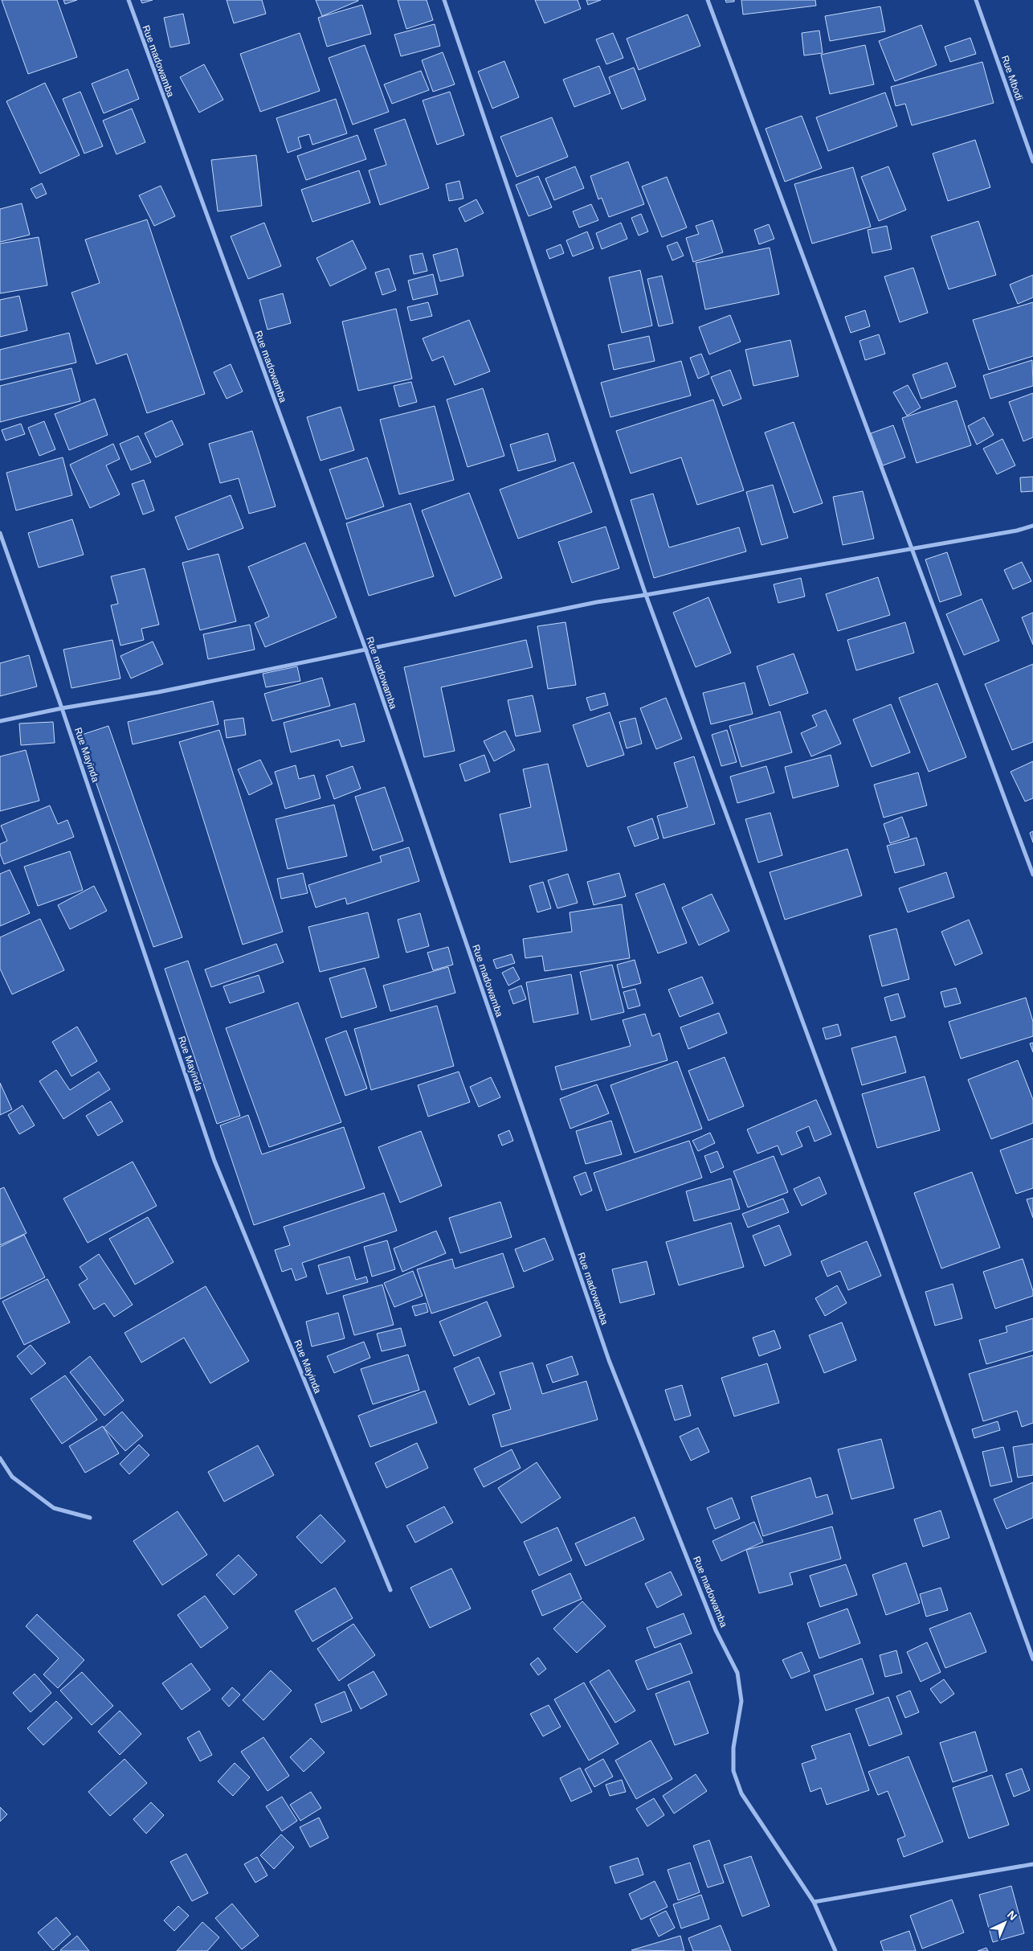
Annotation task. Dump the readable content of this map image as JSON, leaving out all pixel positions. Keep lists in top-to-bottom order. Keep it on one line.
{"streets":{"street":["Rue madowamba","Rue Mbodi","Rue Mayinda"]},"north":"top right"}
